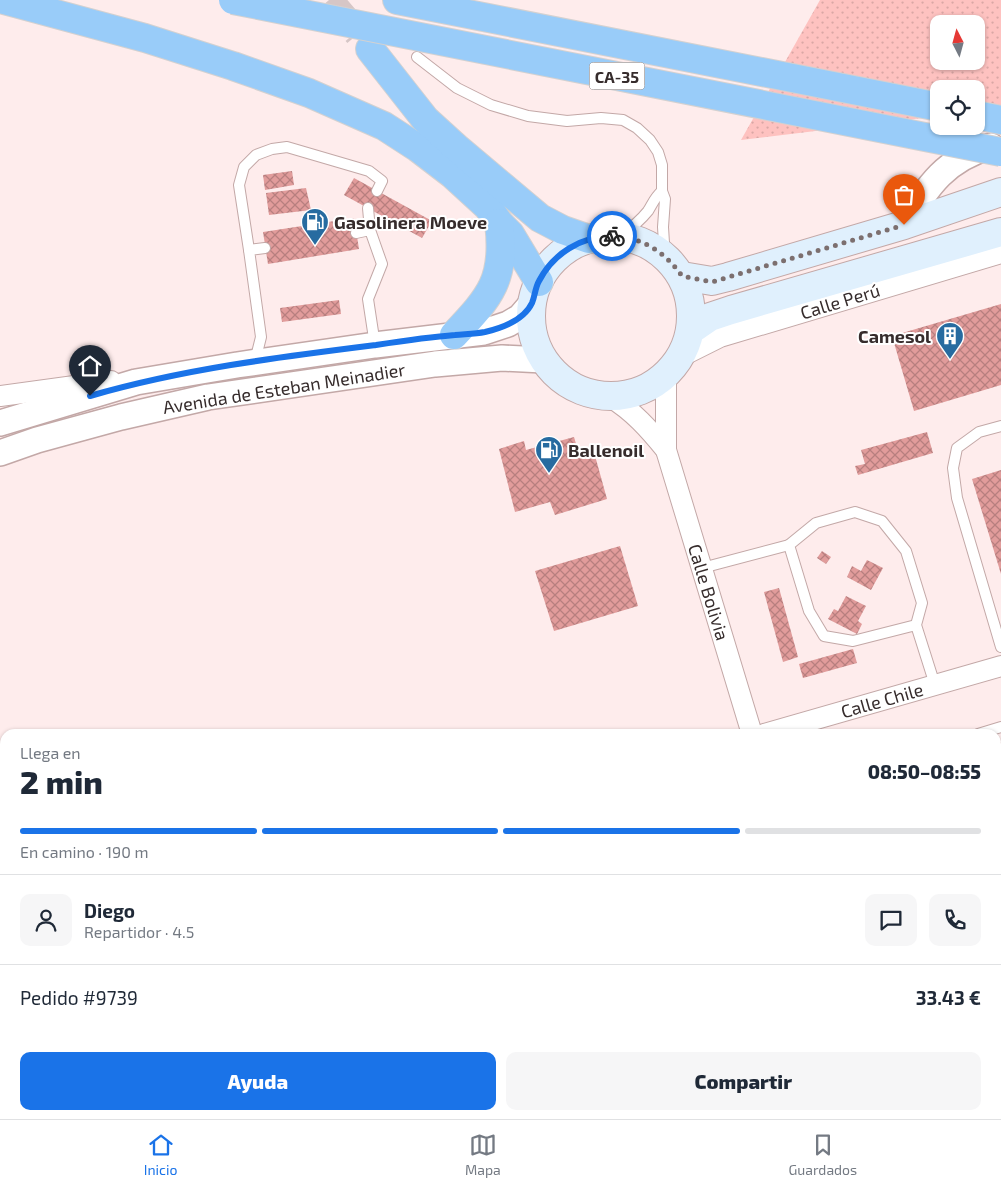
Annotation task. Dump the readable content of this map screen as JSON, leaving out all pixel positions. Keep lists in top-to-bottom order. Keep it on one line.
{"streets":{"highway":["CA-35"],"main road":["Calle Perú"],"street":["Avenida de Esteban Meinadier","Calle Bolivia","Calle Chile"]},"crossings":[["Calle Perú","Avenida de Esteban Meinadier"],["Calle Perú","Calle Bolivia"],["Avenida de Esteban Meinadier","Calle Bolivia"]],"places":{"fuel station":["Gasolinera Moeve","Ballenoil"],"building":["Camesol"]},"north":"top","page":{"heading":["2 min","Llega en","08:50–08:55"],"panel":["Diego","Repartidor · 4.5","Pedido #9739","33.43 €"],"bar":"En camino · 190 m","buttons":["Ayuda","Compartir"],"tabs":["Inicio","Mapa","Guardados"]}}
